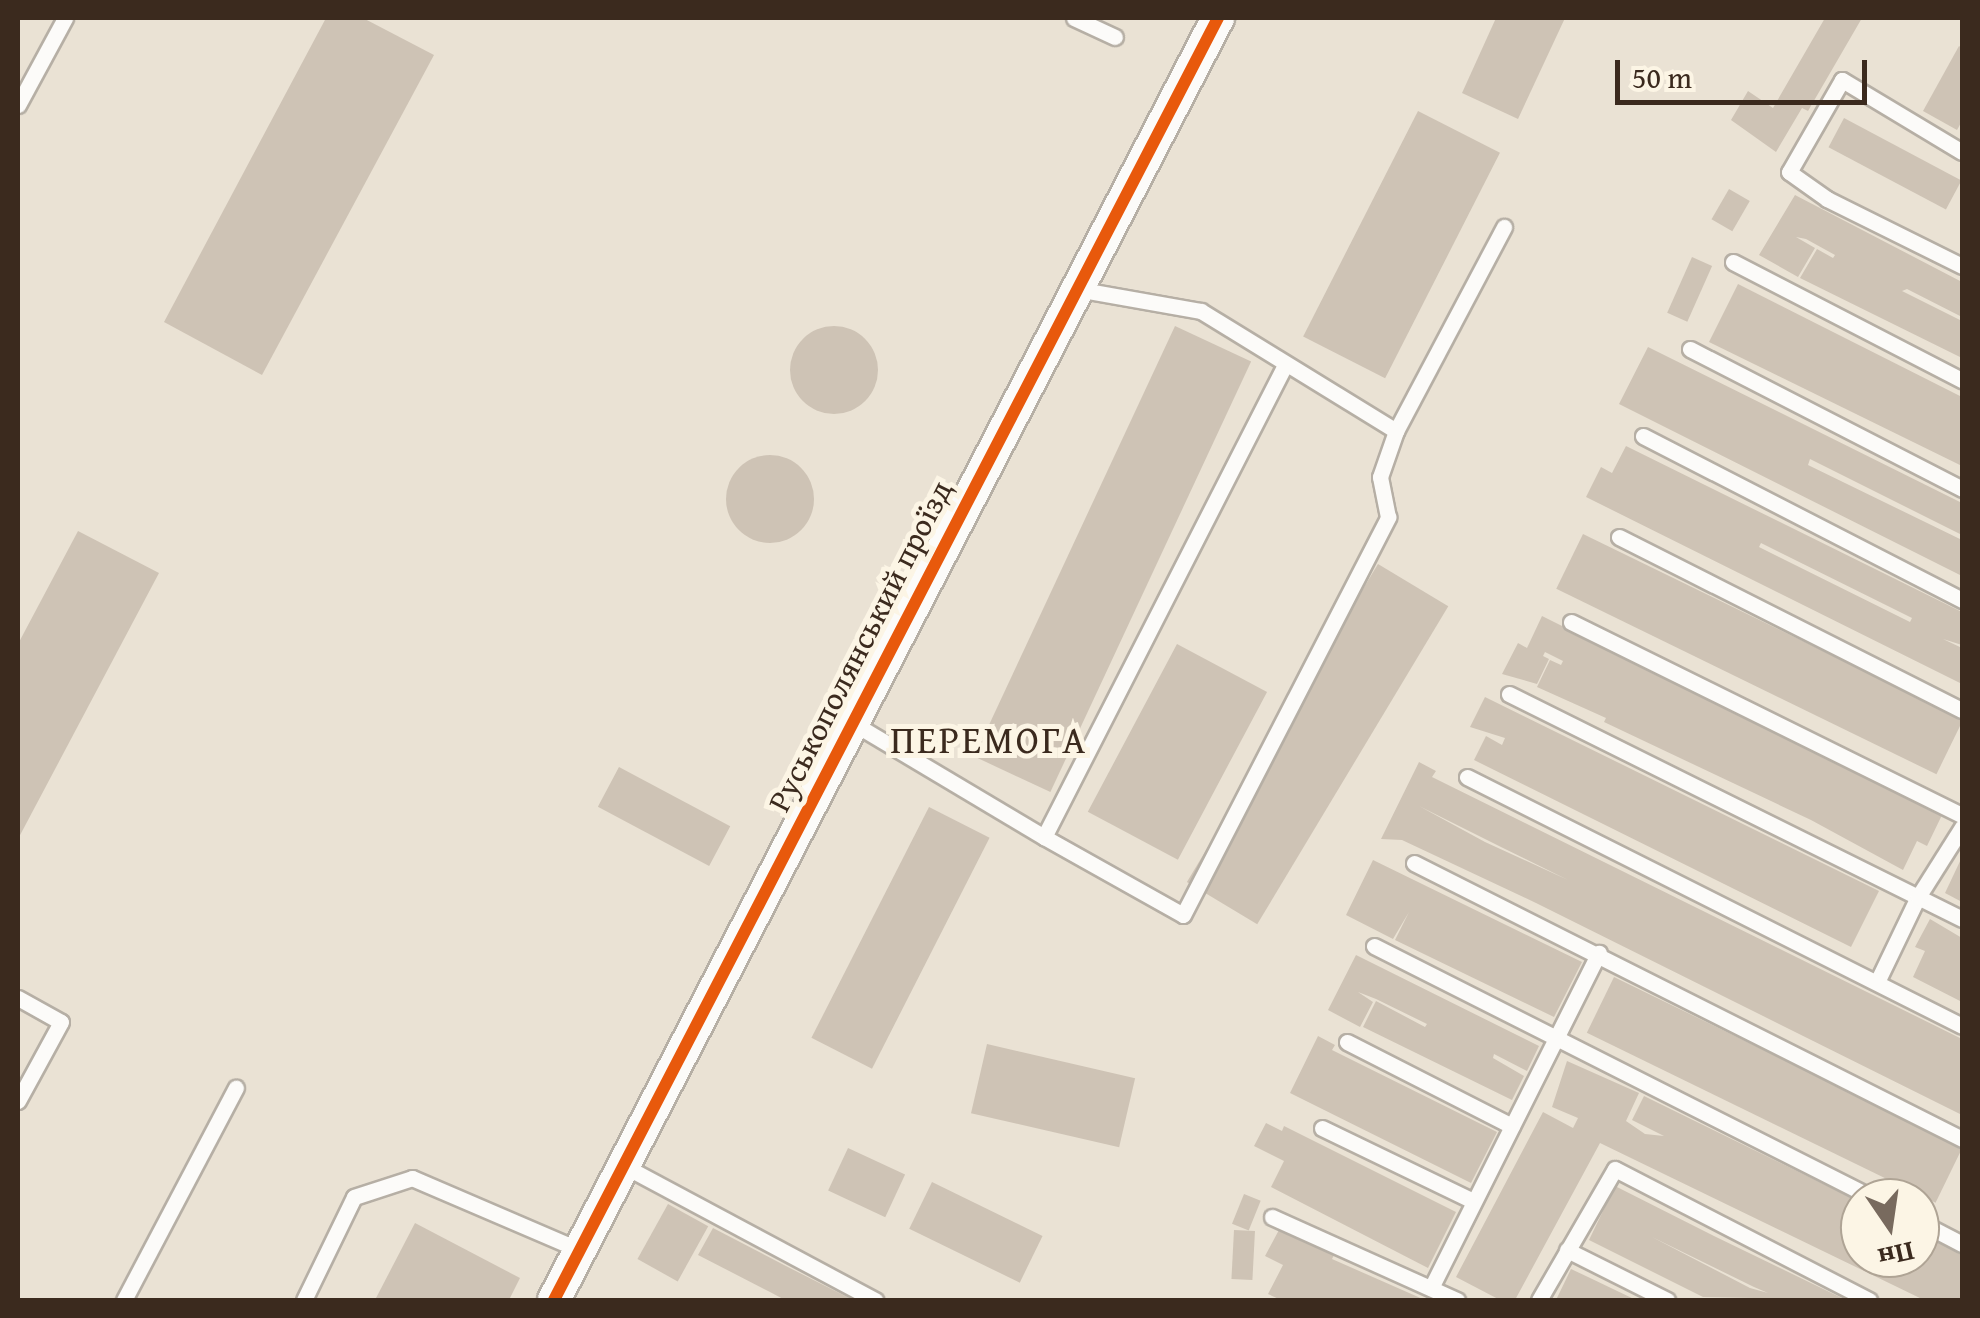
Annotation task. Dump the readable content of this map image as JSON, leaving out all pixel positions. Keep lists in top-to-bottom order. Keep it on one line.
{"streets":{"street":["Руськополянський проїзд"]},"districts":["ПЕРЕМОГА"],"scale_bar":"50 m","north":"bottom"}
